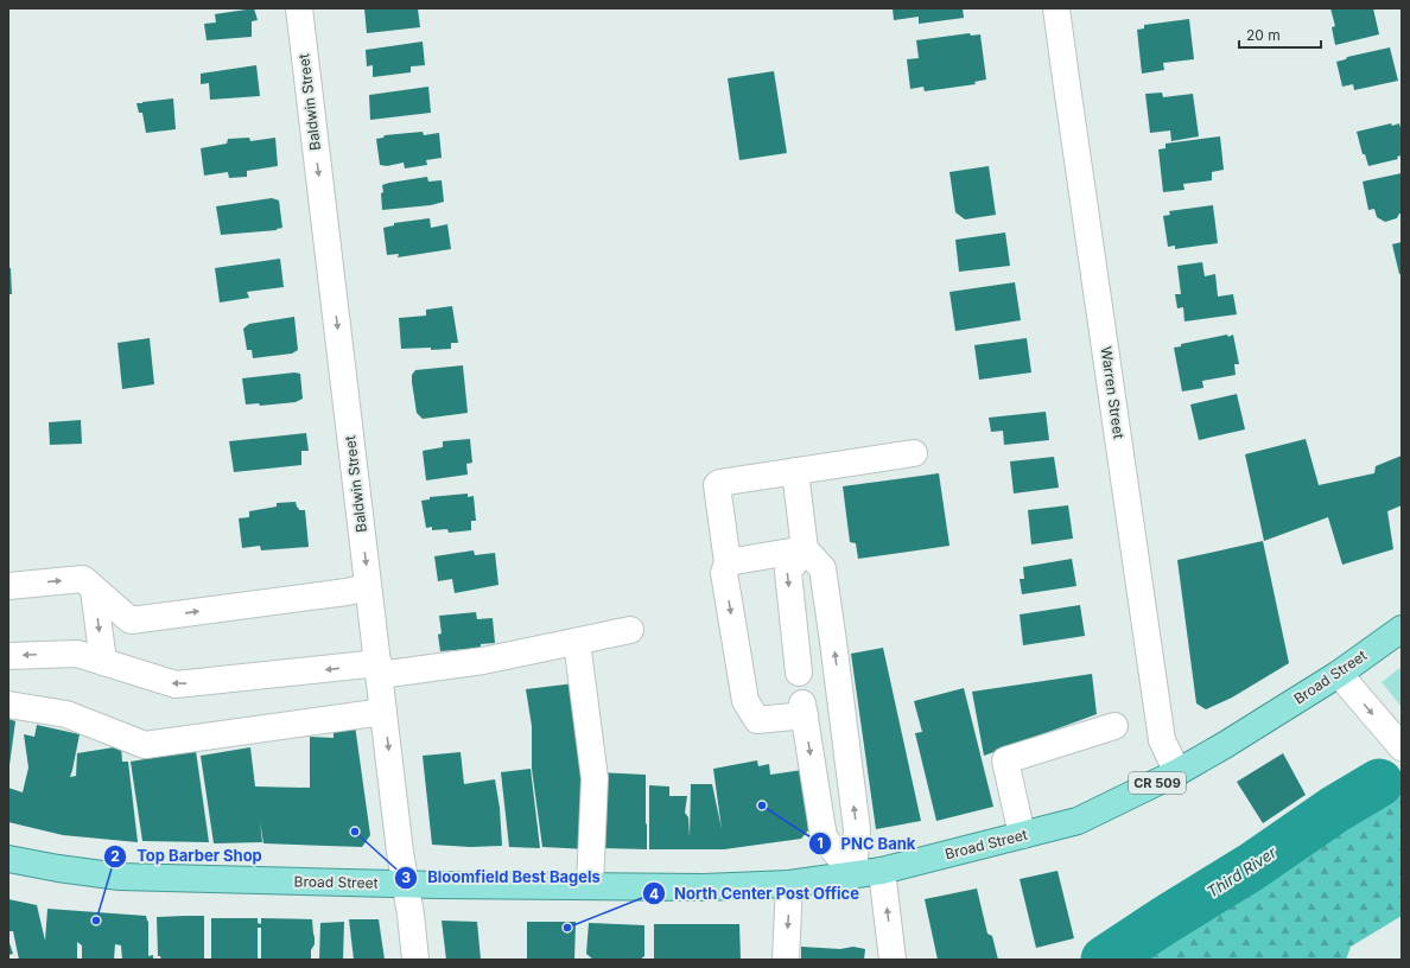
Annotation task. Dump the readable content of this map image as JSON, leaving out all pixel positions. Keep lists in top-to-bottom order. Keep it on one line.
{"streets":{"main road":["Broad Street","CR 509"],"street":["Baldwin Street","Warren Street"]},"crossings":[["Baldwin Street","Broad Street"],["Warren Street","Broad Street"]],"one_way":["Baldwin Street"],"water":["Third River"],"places":["PNC Bank","Bloomfield Best Bagels","Top Barber Shop","North Center Post Office"],"scale_bar":"20 m"}
